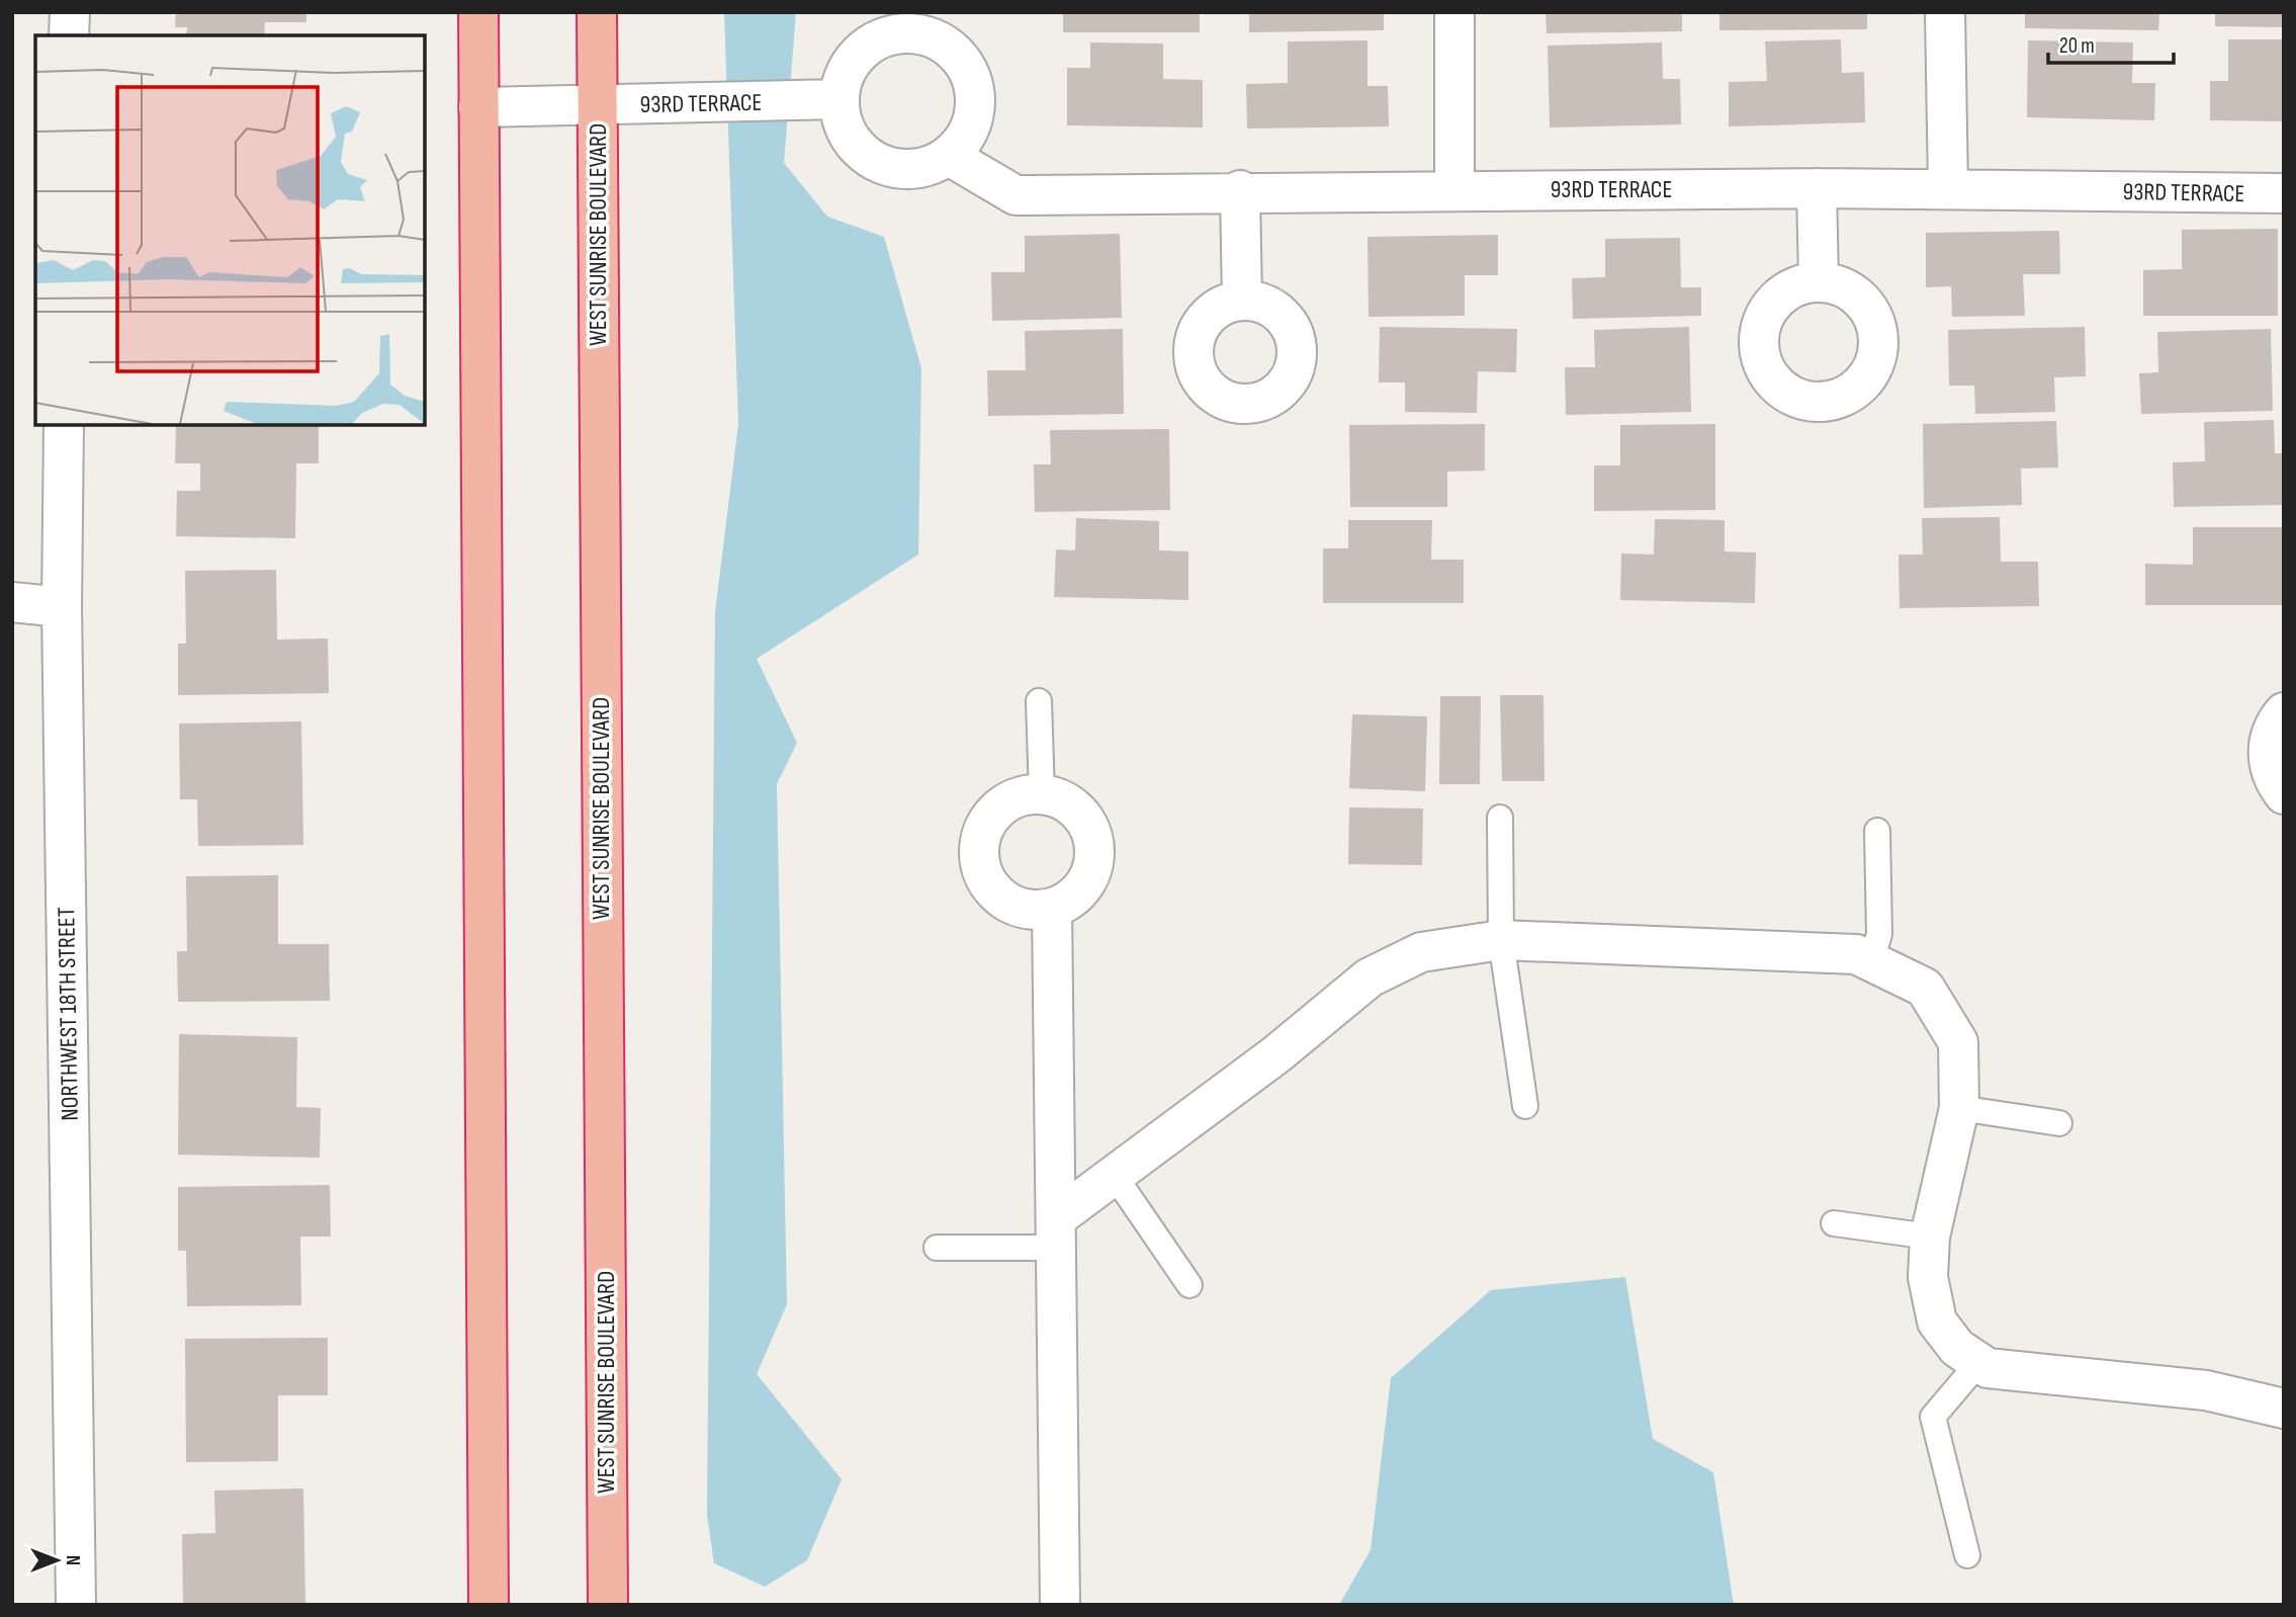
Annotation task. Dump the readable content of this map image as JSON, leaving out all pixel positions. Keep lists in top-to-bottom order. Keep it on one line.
{"streets":{"highway":["WEST SUNRISE BOULEVARD"],"street":["93RD TERRACE","NORTHWEST 18TH STREET"]},"crossings":[["93RD TERRACE","WEST SUNRISE BOULEVARD"]],"scale_bar":"20 m","north":"right"}
